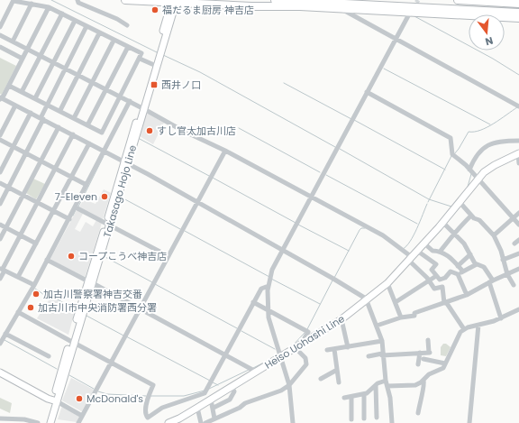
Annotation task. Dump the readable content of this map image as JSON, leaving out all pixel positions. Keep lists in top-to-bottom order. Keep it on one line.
{"streets":{"main road":["Takasago Hojo Line","Heiso Uohashi Line"]},"places":{"other":["福だるま厨房 神吉店","すし官太加古川店","7-Eleven","コープこうべ神吉店","加古川警察署神吉交番","加古川市中央消防署西分署","McDonald's"],"transit":["西井ノ口"]},"north":"bottom"}
